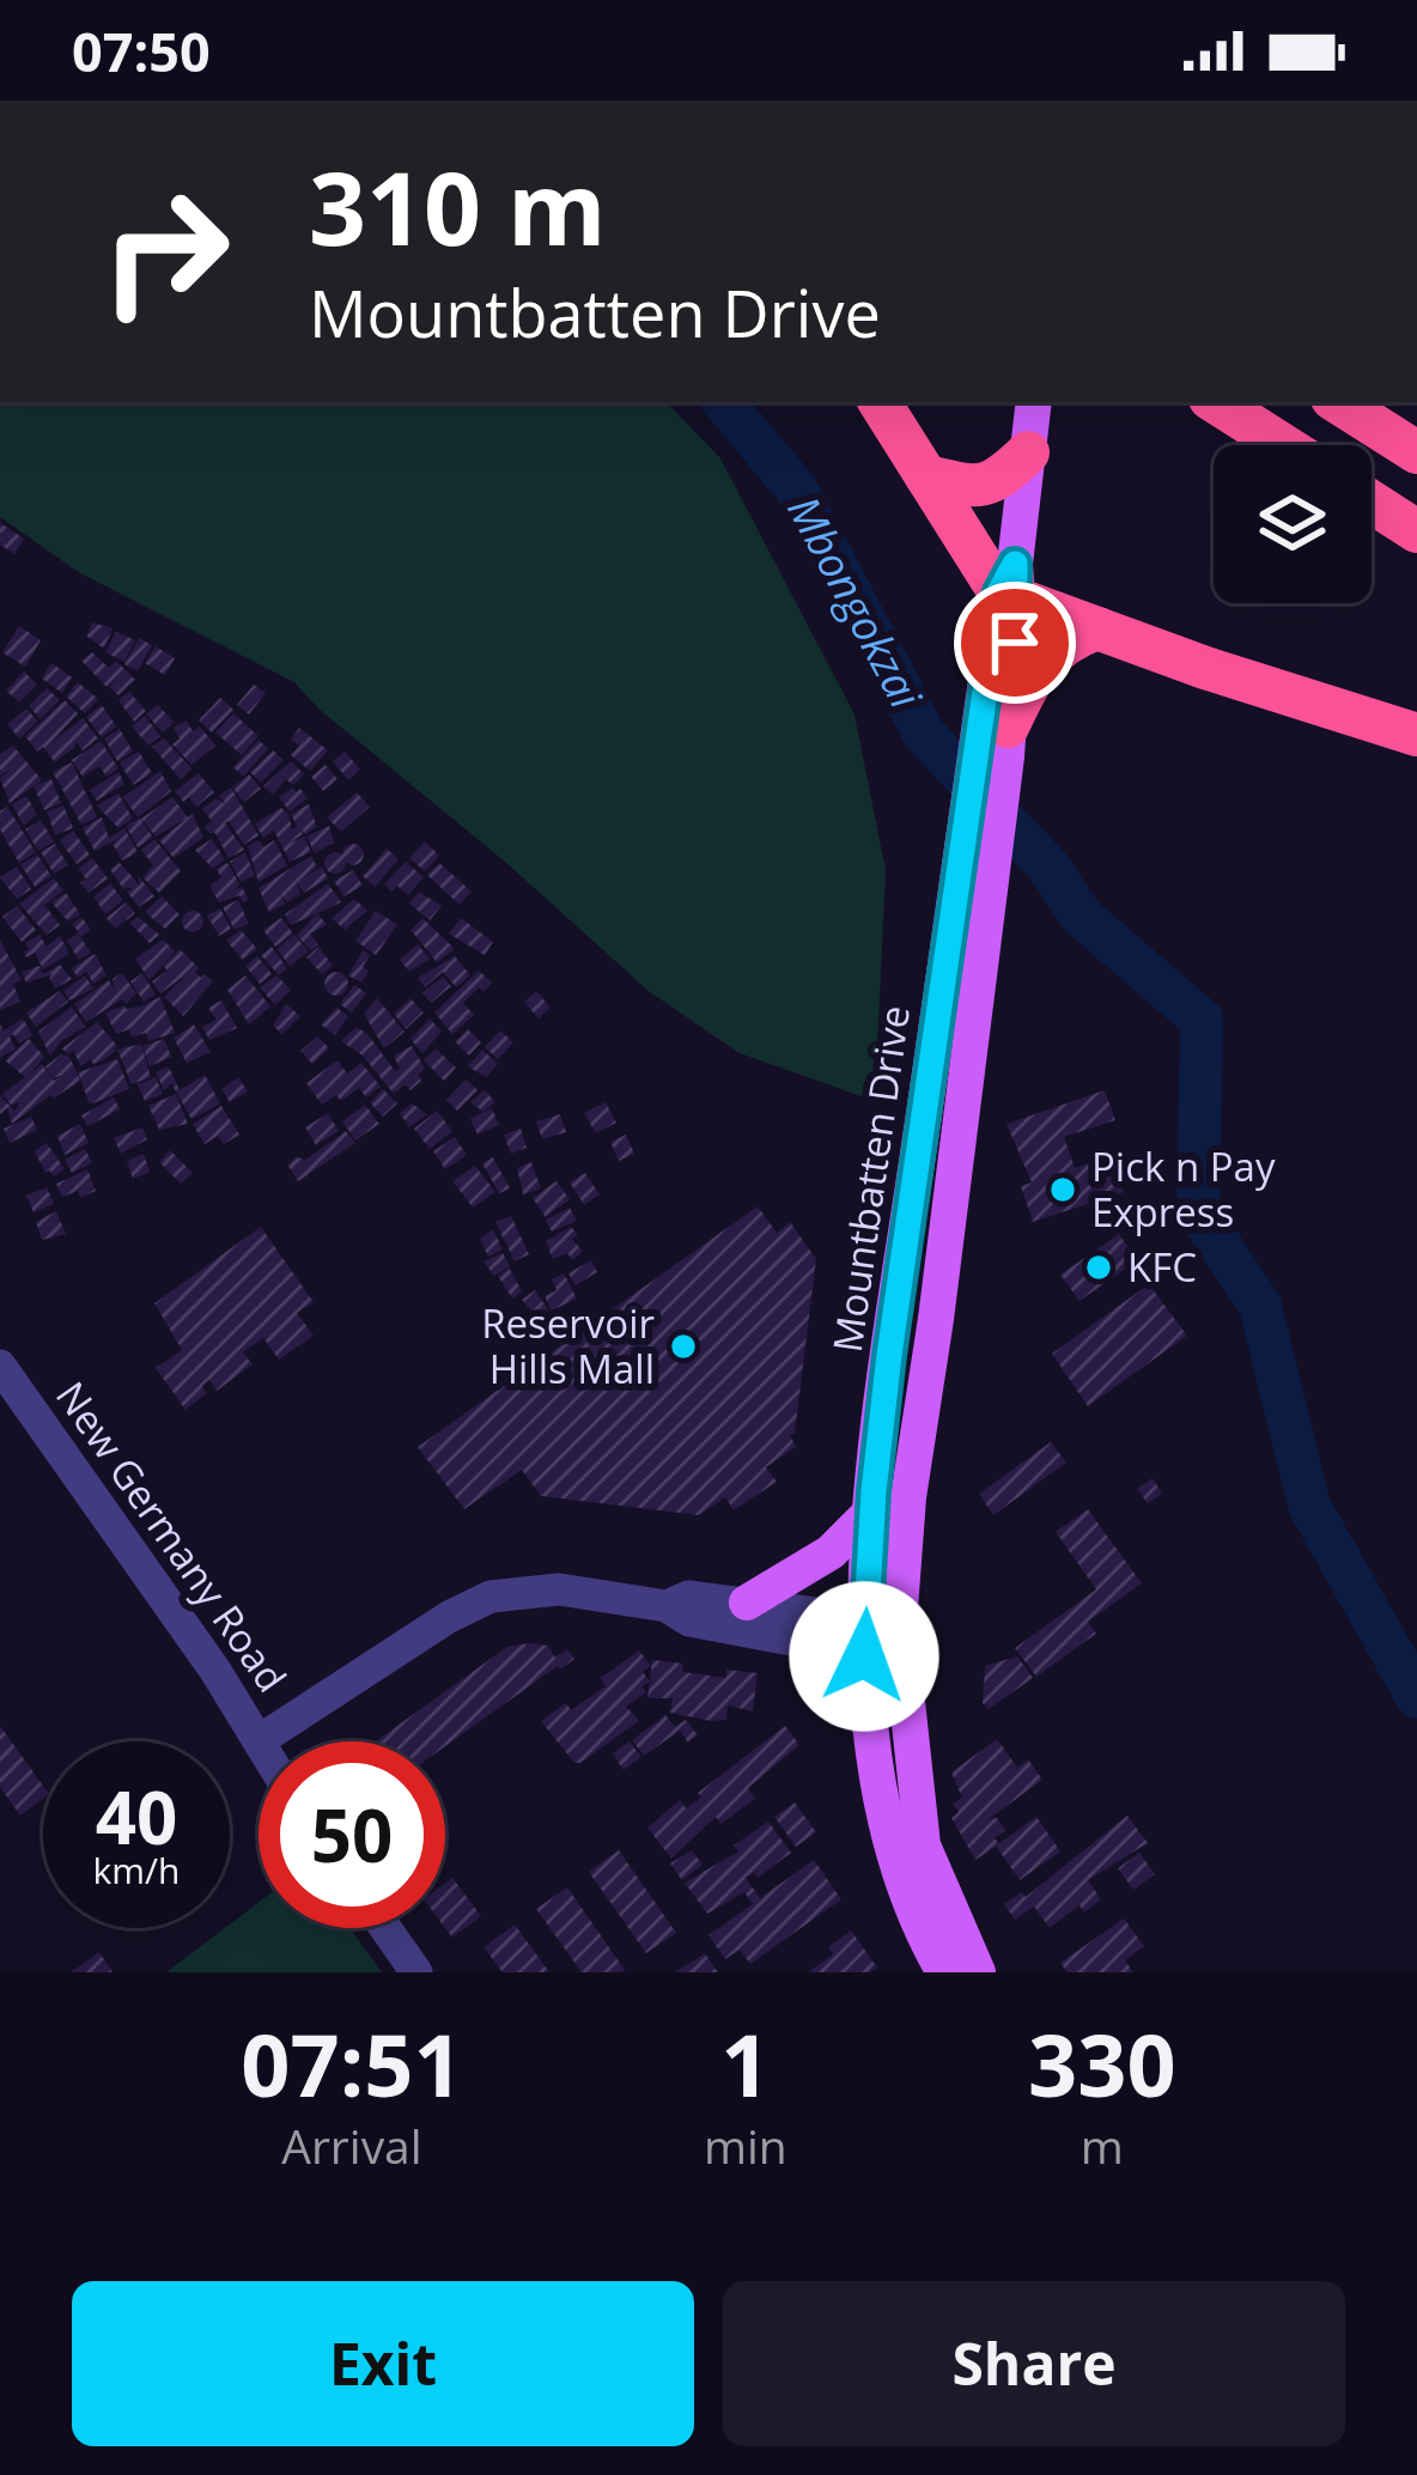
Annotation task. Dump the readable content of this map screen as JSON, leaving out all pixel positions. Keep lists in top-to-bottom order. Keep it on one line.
{"streets":{"main road":["Mountbatten Drive"],"street":["New Germany Road"]},"crossings":[["Mountbatten Drive","New Germany Road"]],"water":["Mbongokzai"],"places":["Pick n Pay Express","KFC","Reservoir Hills Mall"],"page":{"status":"07:50","turn":["310 m","Mountbatten Drive"],"speed":"40 km/h","limit":"50","eta":["07:51","Arrival","1","min","330","m"],"buttons":["Exit","Share"]}}
